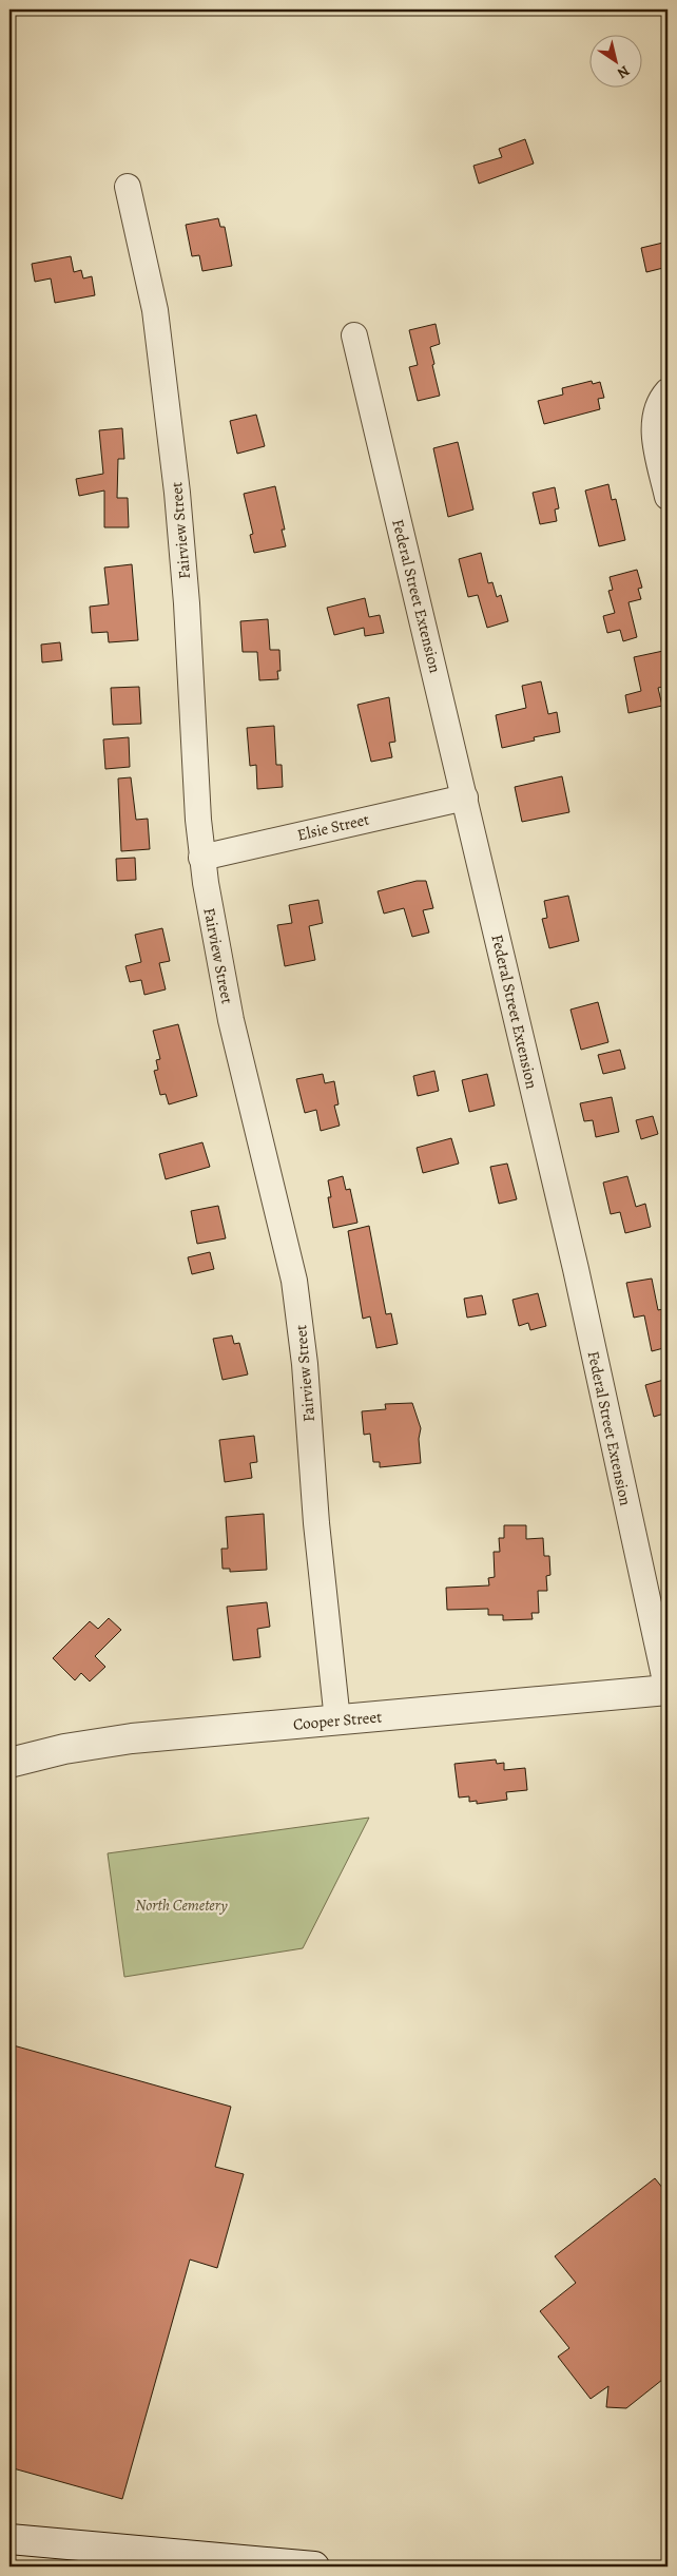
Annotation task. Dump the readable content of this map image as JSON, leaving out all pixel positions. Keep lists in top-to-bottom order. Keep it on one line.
{"streets":{"street":["Fairview Street","Federal Street Extension","Elsie Street","Cooper Street"]},"crossings":[["Fairview Street","Elsie Street"],["Fairview Street","Cooper Street"],["Federal Street Extension","Elsie Street"],["Federal Street Extension","Cooper Street"]],"parks":["North Cemetery"],"north":"bottom right"}
